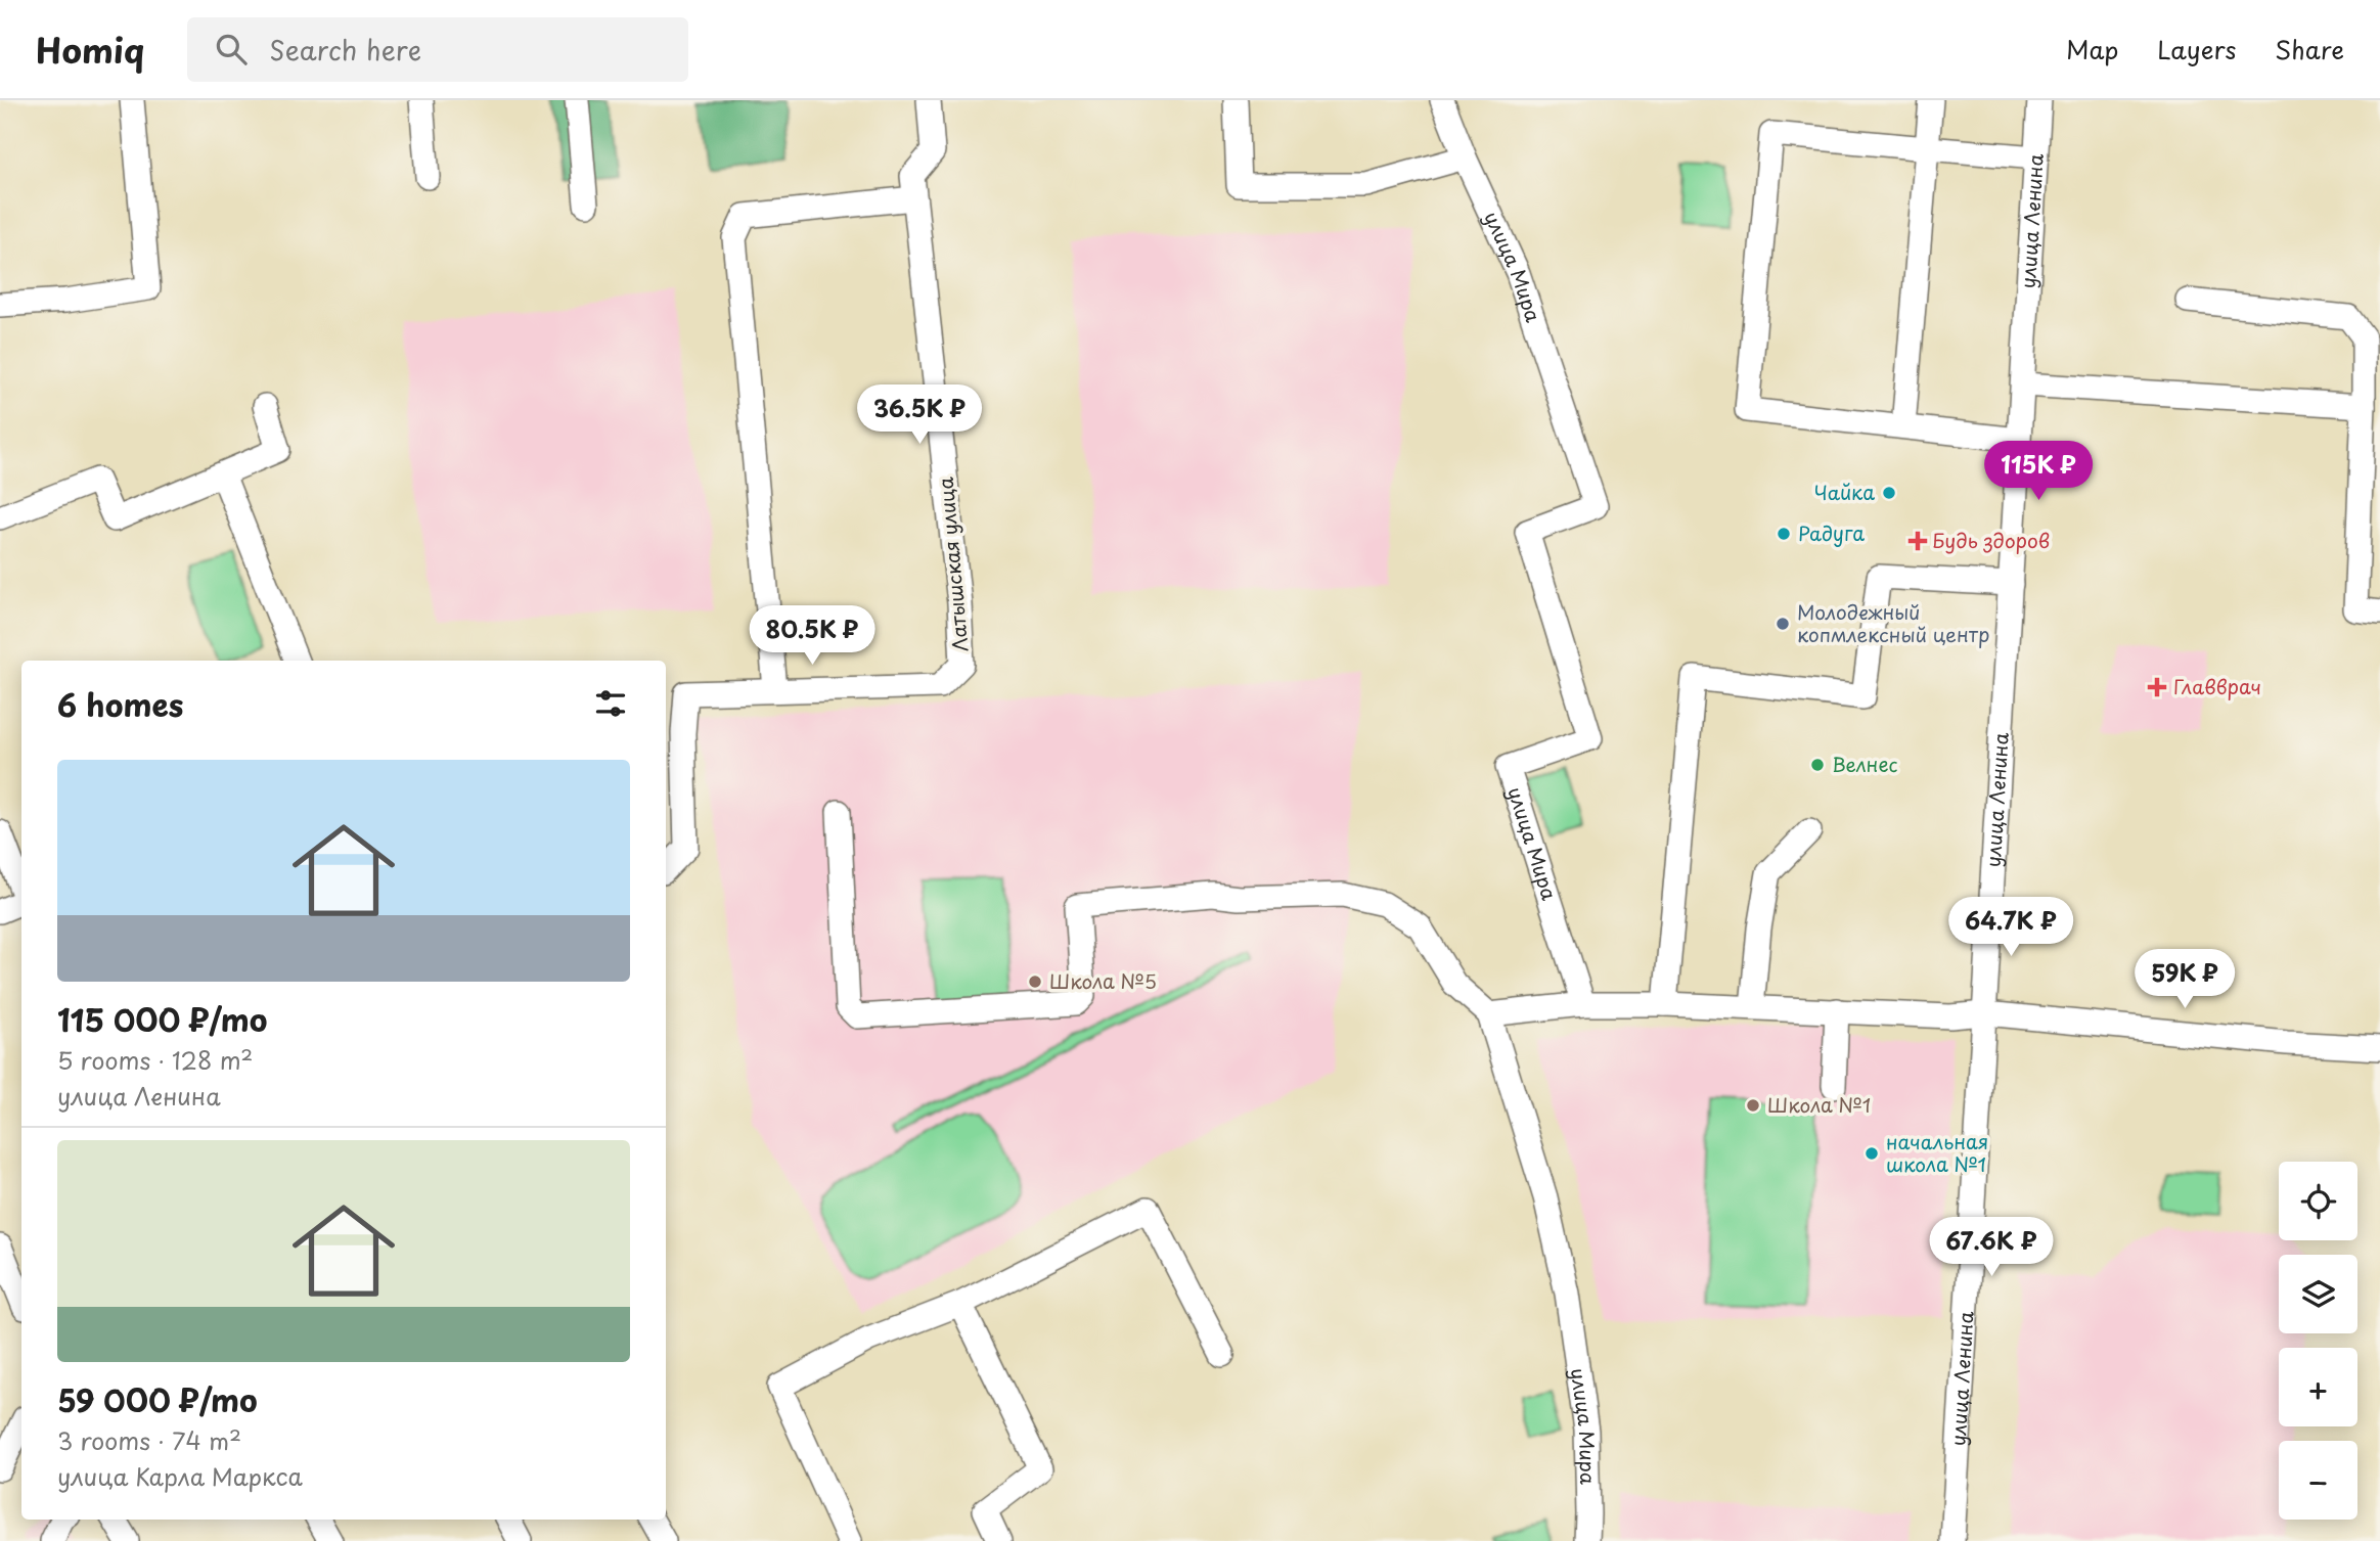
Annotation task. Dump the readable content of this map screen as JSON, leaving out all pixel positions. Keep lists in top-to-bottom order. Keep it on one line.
{"streets":{"street":["улица Ленина","улица Мира","Латышская улица"]},"places":{"other":["Чайка","Радуга","Молодежный копмлексный центр","Велнес","Школа №5","Школа №1","начальная школа №1"],"health":["Будь здоров","Главврач"]},"page":{"header":"Homiq","search":"Search here","nav":["Map","Layers","Share"],"price":["36.5K ₽","115K ₽","80.5K ₽","64.7K ₽","59K ₽","67.6K ₽"],"heading":"6 homes","list":[{"name":"115 000 ₽/mo","note":"5 rooms · 128 m² · улица Ленина"},{"name":"59 000 ₽/mo","note":"3 rooms · 74 m² · улица Карла Маркса"}],"map_buttons":["+","−"]}}
